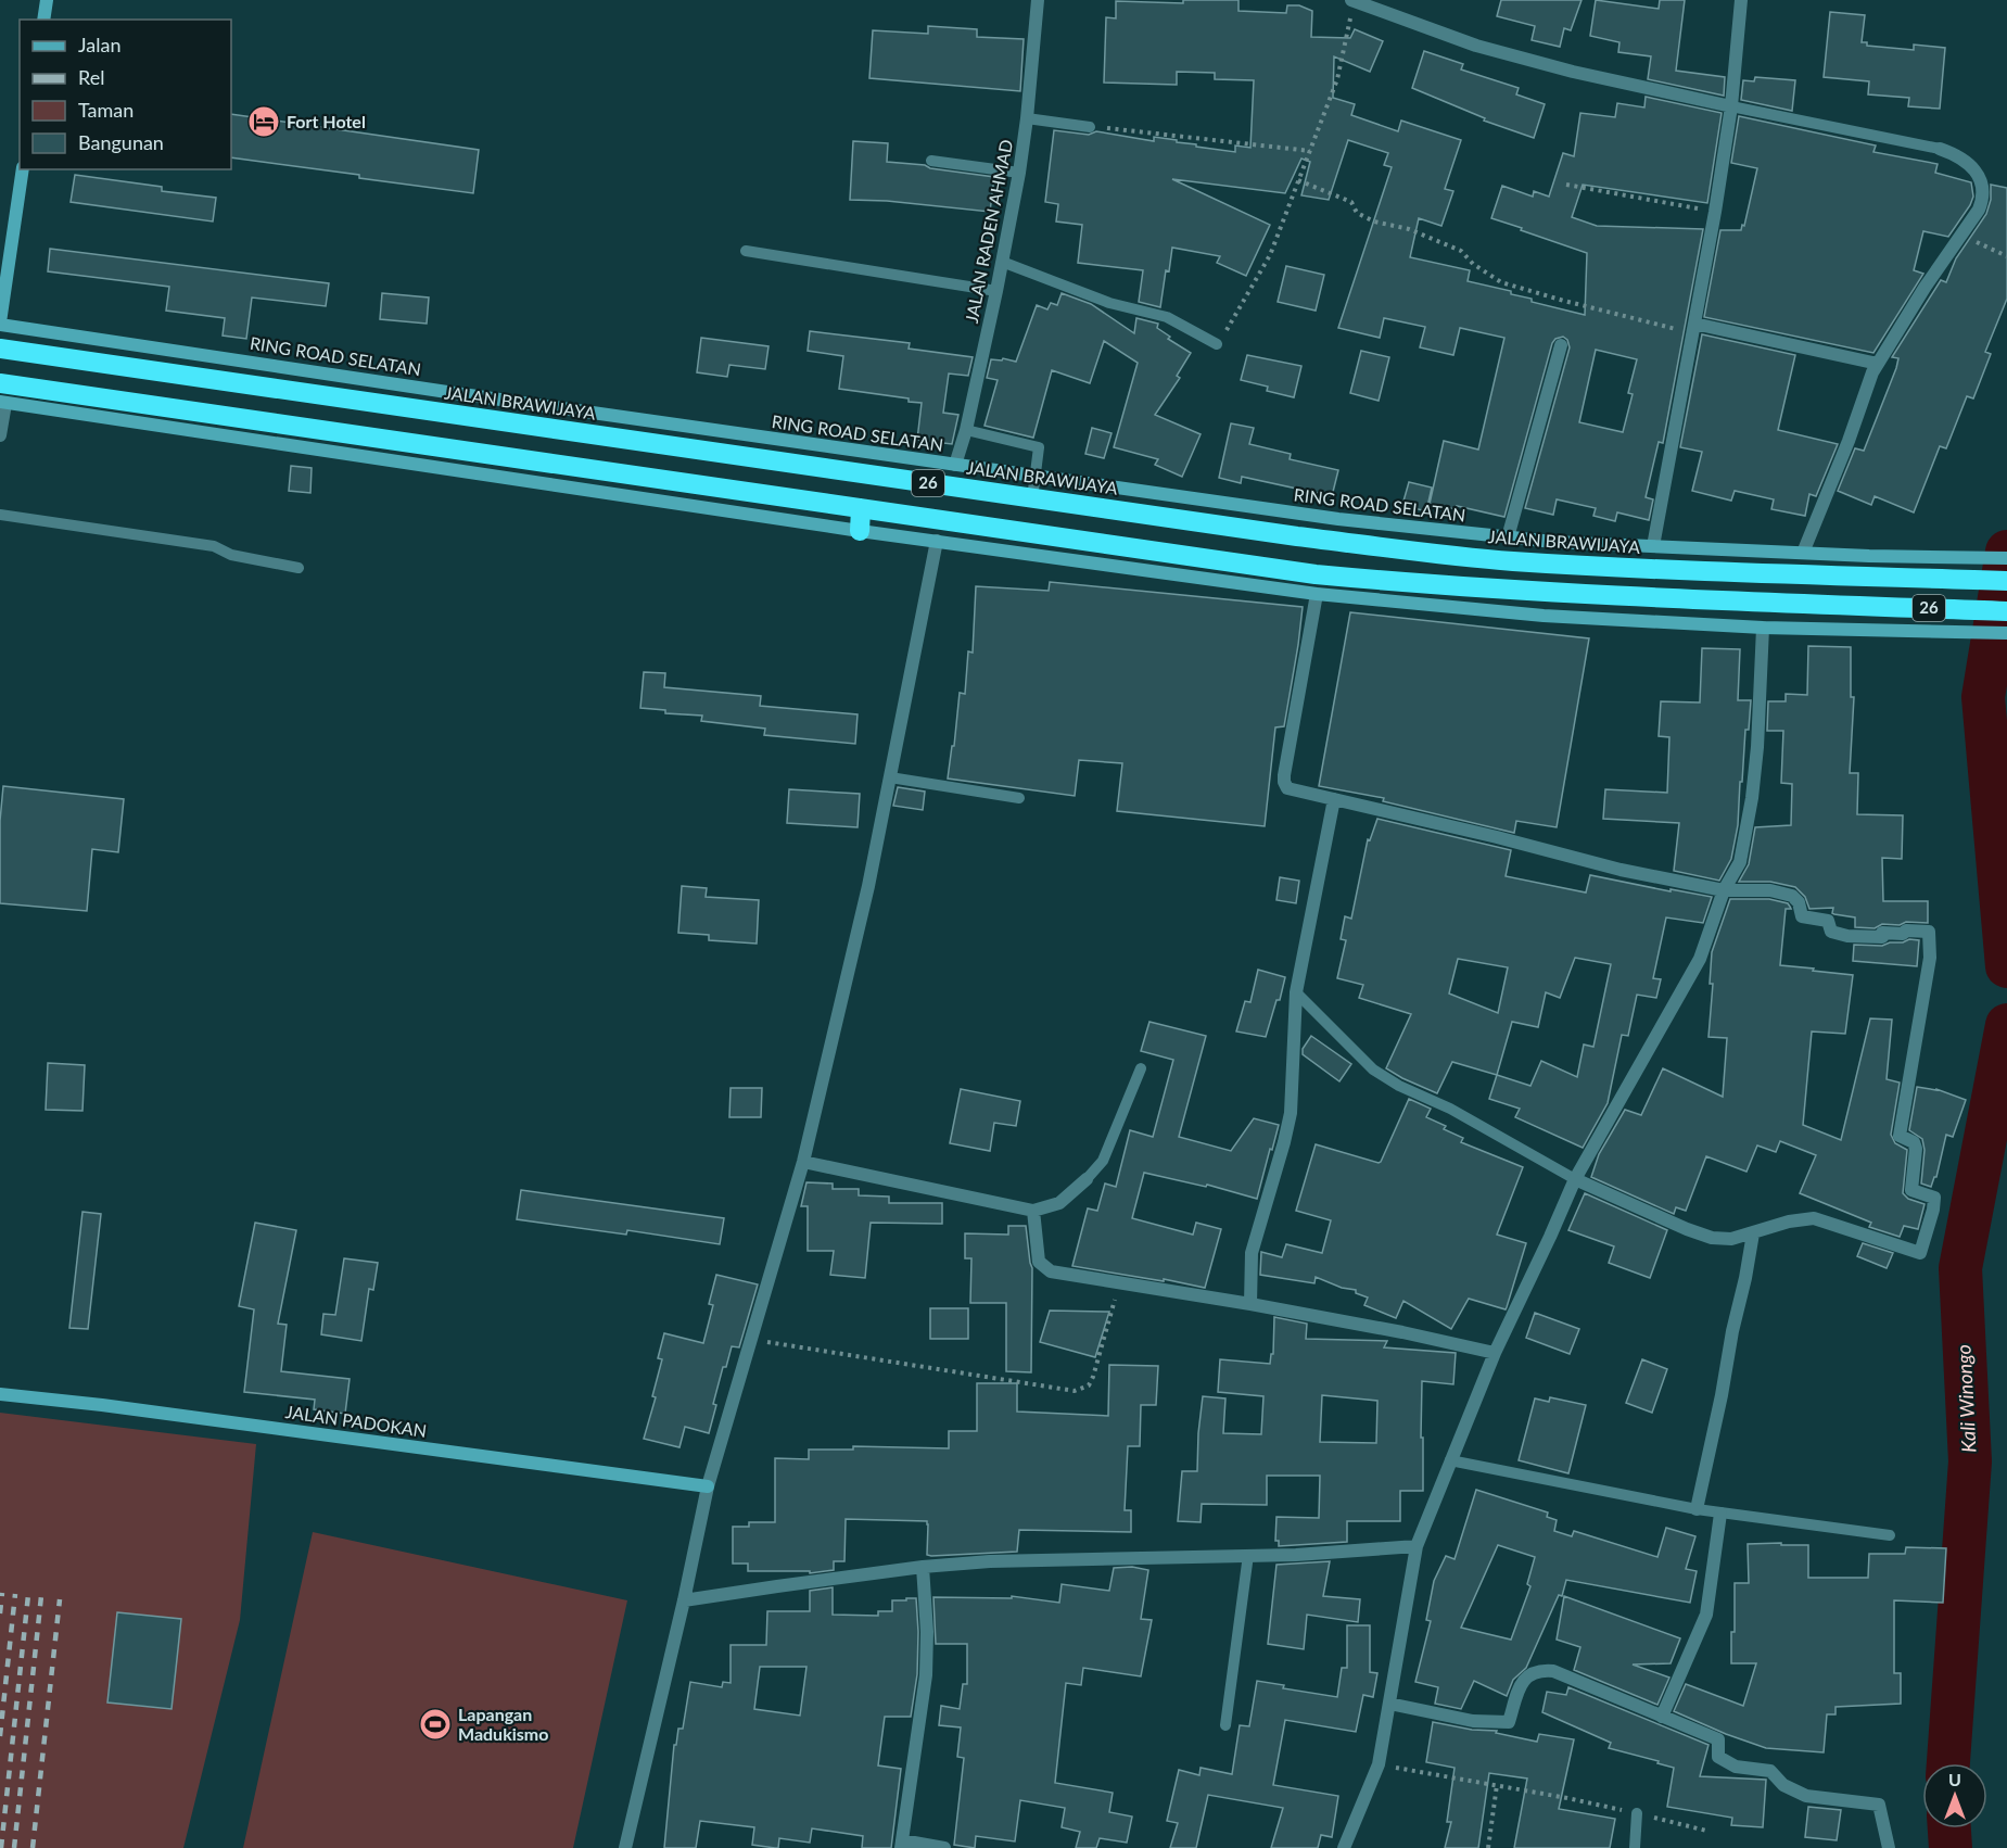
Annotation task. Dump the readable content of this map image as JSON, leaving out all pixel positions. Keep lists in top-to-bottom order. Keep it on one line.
{"streets":{"highway":["JALAN BRAWIJAYA","26"],"street":["JALAN RADEN AHMAD","RING ROAD SELATAN","JALAN PADOKAN"]},"crossings":[["JALAN RADEN AHMAD","RING ROAD SELATAN"]],"water":["Kali Winongo"],"places":{"hotel":["Fort Hotel"],"sports":["Lapangan Madukismo"]},"legend":["Jalan","Rel","Taman","Bangunan"],"north":"top"}
